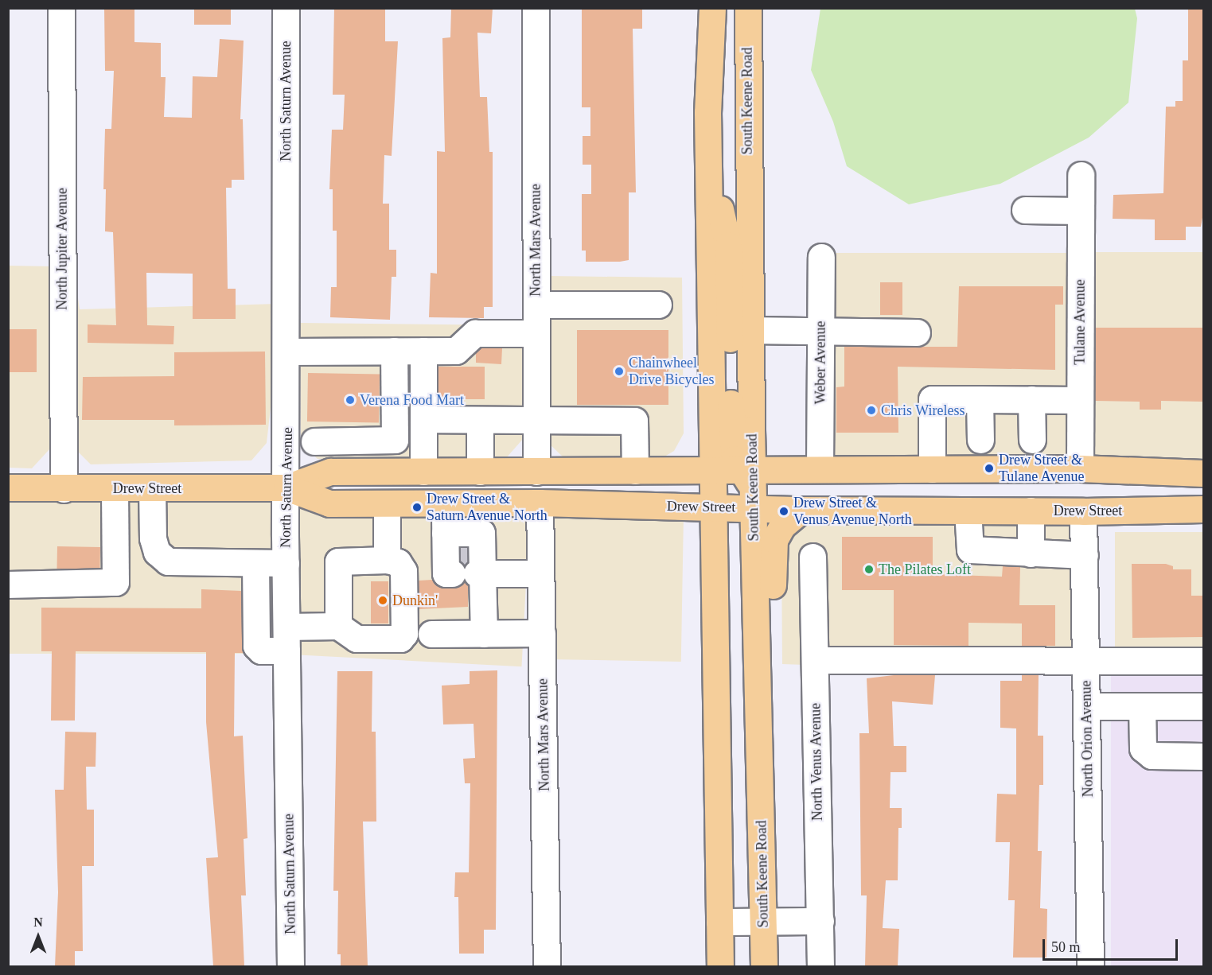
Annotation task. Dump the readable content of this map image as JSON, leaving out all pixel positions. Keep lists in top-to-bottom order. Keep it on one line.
{"streets":{"main road":["South Keene Road","Drew Street"],"street":["North Saturn Avenue","North Mars Avenue","North Jupiter Avenue","Tulane Avenue","Weber Avenue","North Orion Avenue","North Venus Avenue"]},"crossings":[["North Saturn Avenue","Drew Street"],["South Keene Road","Drew Street"],["North Mars Avenue","Drew Street"],["North Jupiter Avenue","Drew Street"],["Tulane Avenue","Drew Street"],["Weber Avenue","Drew Street"],["Drew Street","North Orion Avenue"]],"places":["Chainwheel Drive Bicycles","Verena Food Mart","Chris Wireless","Drew Street & Tulane Avenue","Drew Street & Saturn Avenue North","Drew Street & Venus Avenue North","The Pilates Loft","Dunkin'"],"scale_bar":"50 m","north":"top"}
